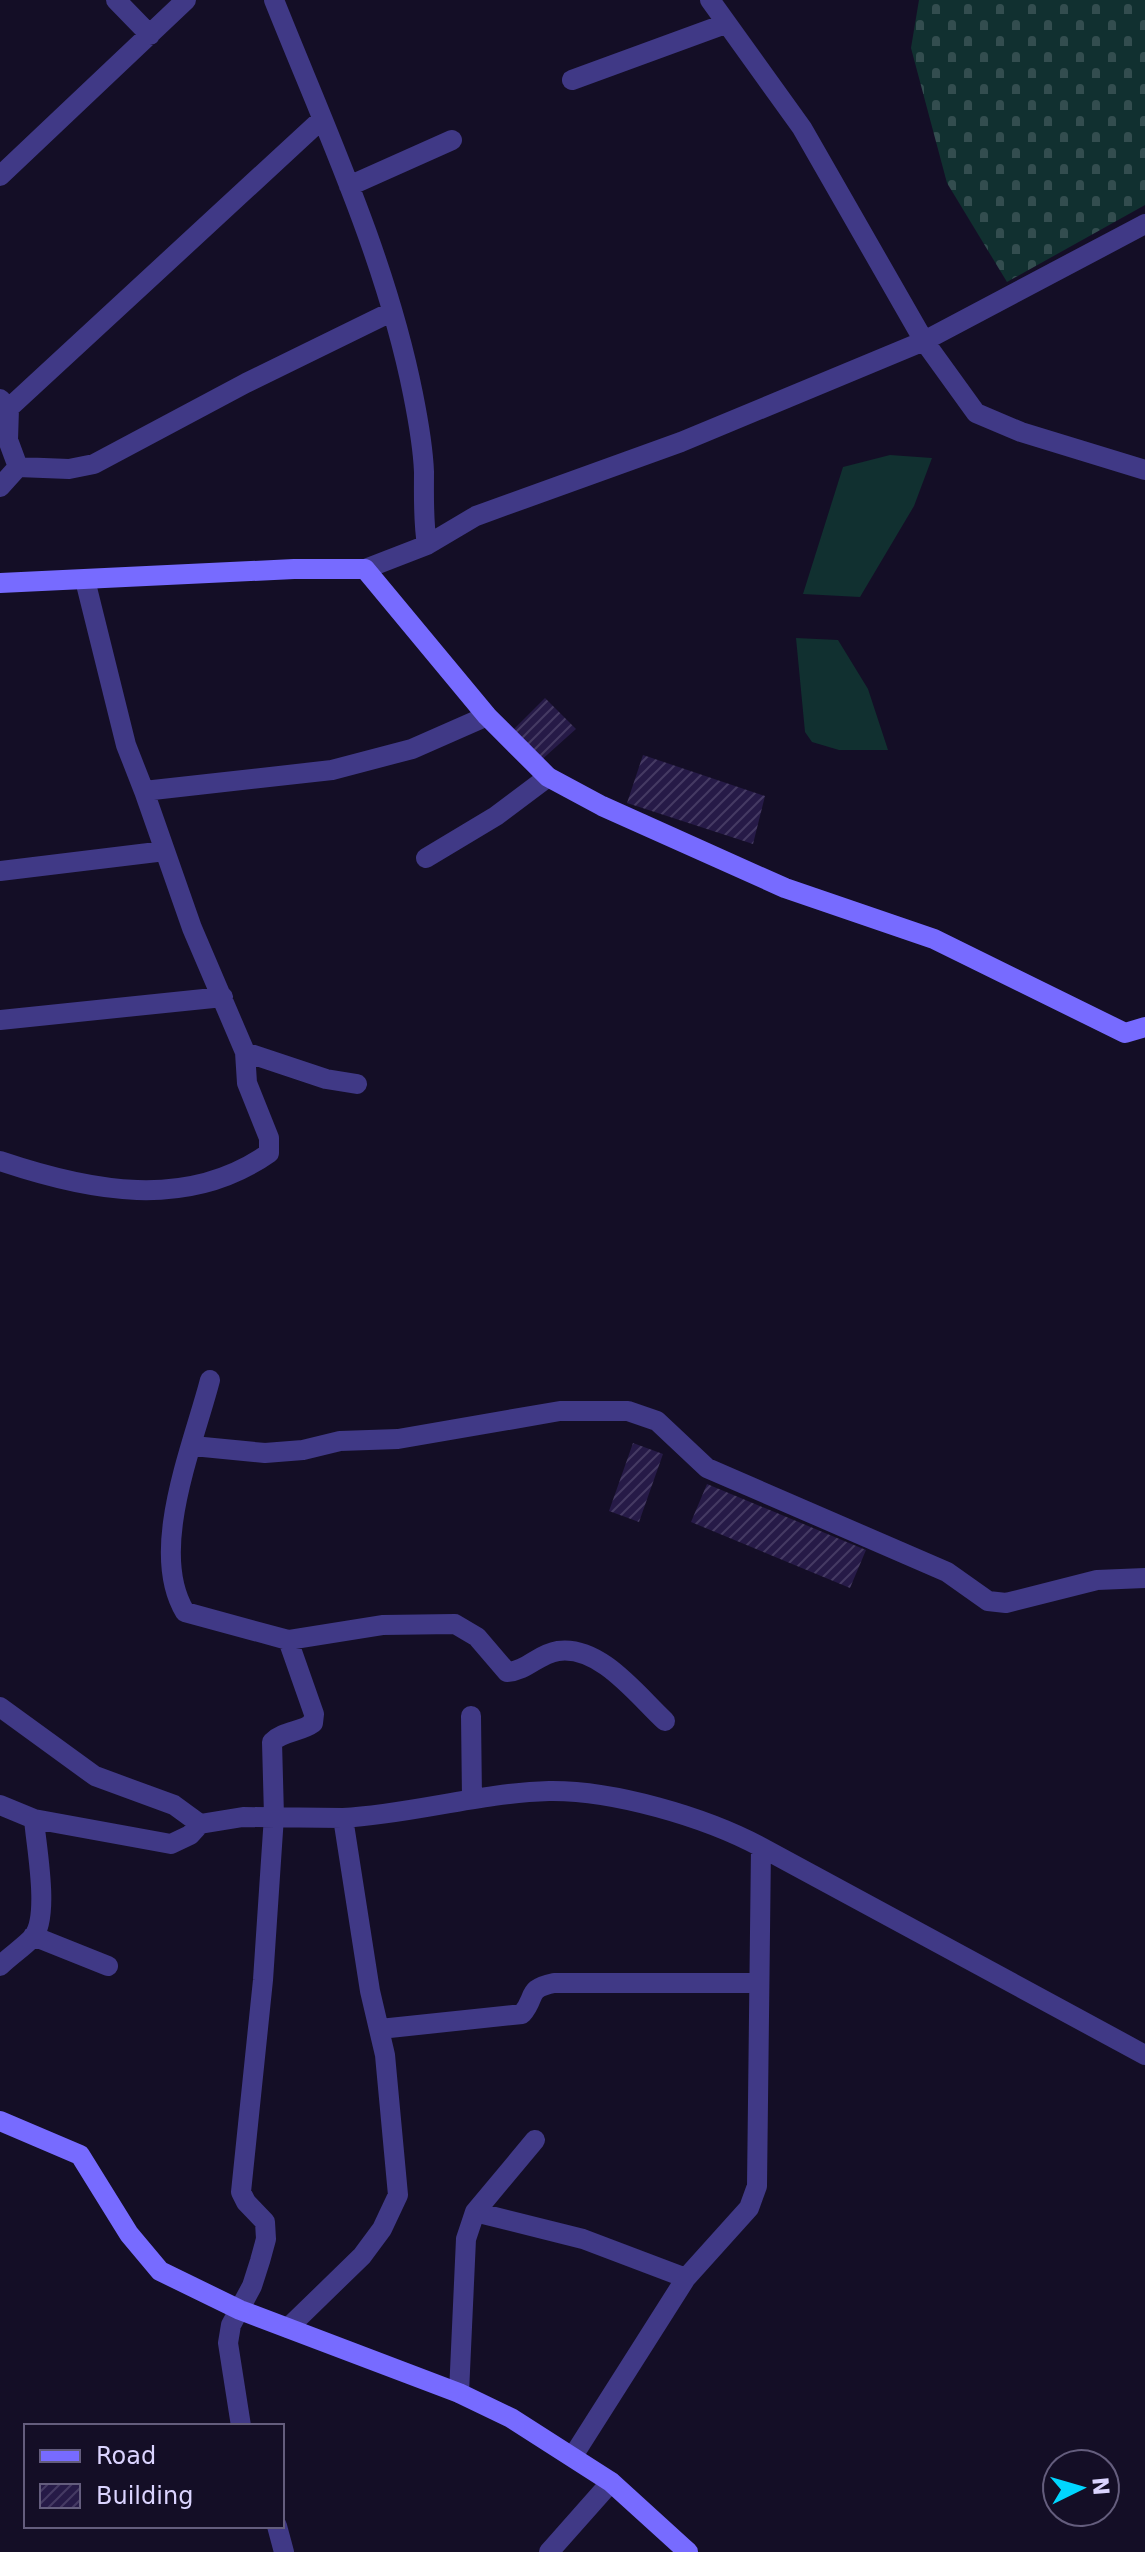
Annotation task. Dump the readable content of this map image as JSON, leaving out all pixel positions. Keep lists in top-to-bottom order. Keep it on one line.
{"legend":["Road","Building"],"north":"right"}
